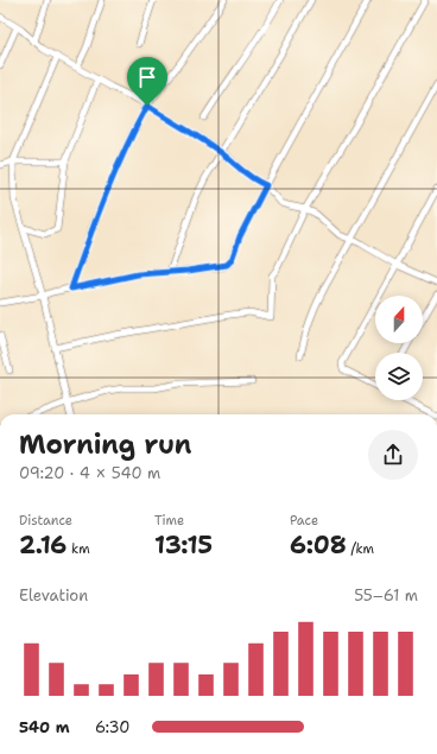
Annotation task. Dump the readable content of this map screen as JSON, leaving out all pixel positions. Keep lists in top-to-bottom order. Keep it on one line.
{"north":"top","page":{"heading":["Morning run","09:20 · 4 × 540 m"],"stats":[["Distance","2.16 km"],["Time","13:15"],["Pace","6:08 /km"]],"chart":["Elevation","55–61 m"],"list":[{"name":"540 m","note":"6:30"}]}}
